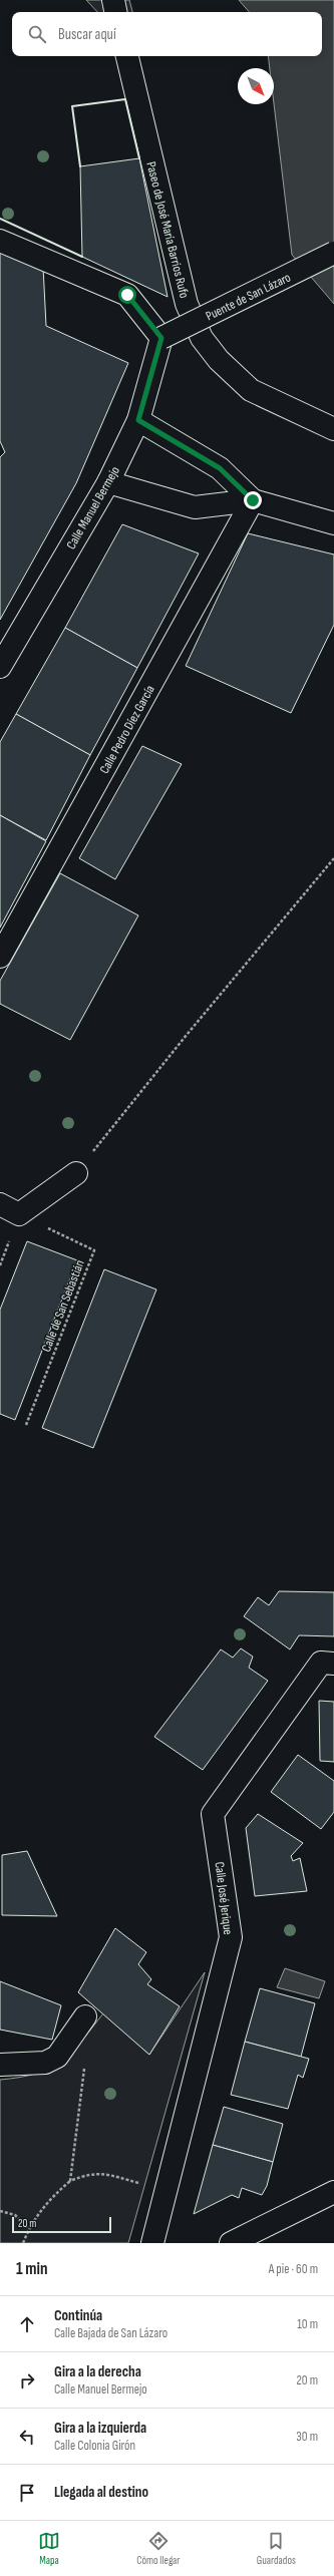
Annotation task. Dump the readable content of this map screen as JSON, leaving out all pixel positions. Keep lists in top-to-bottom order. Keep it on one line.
{"streets":{"street":["Paseo de José María Barrios Rufo","Puente de San Lázaro","Calle Manuel Bermejo","Calle Pedro Díez García","Calle José Jerique"],"path":["Calle de San Sebastián"]},"crossings":[["Puente de San Lázaro","Calle Manuel Bermejo"]],"scale_bar":"20 m","north":"bottom right","page":{"search":"Buscar aquí","scale":"20 m","heading":["1 min","A pie · 60 m"],"list":[["Continúa","Calle Bajada de San Lázaro","10 m"],["Gira a la derecha","Calle Manuel Bermejo","20 m"],["Gira a la izquierda","Calle Colonia Girón","30 m"],"Llegada al destino"],"nav":["Mapa","Cómo llegar","Guardados"]}}
